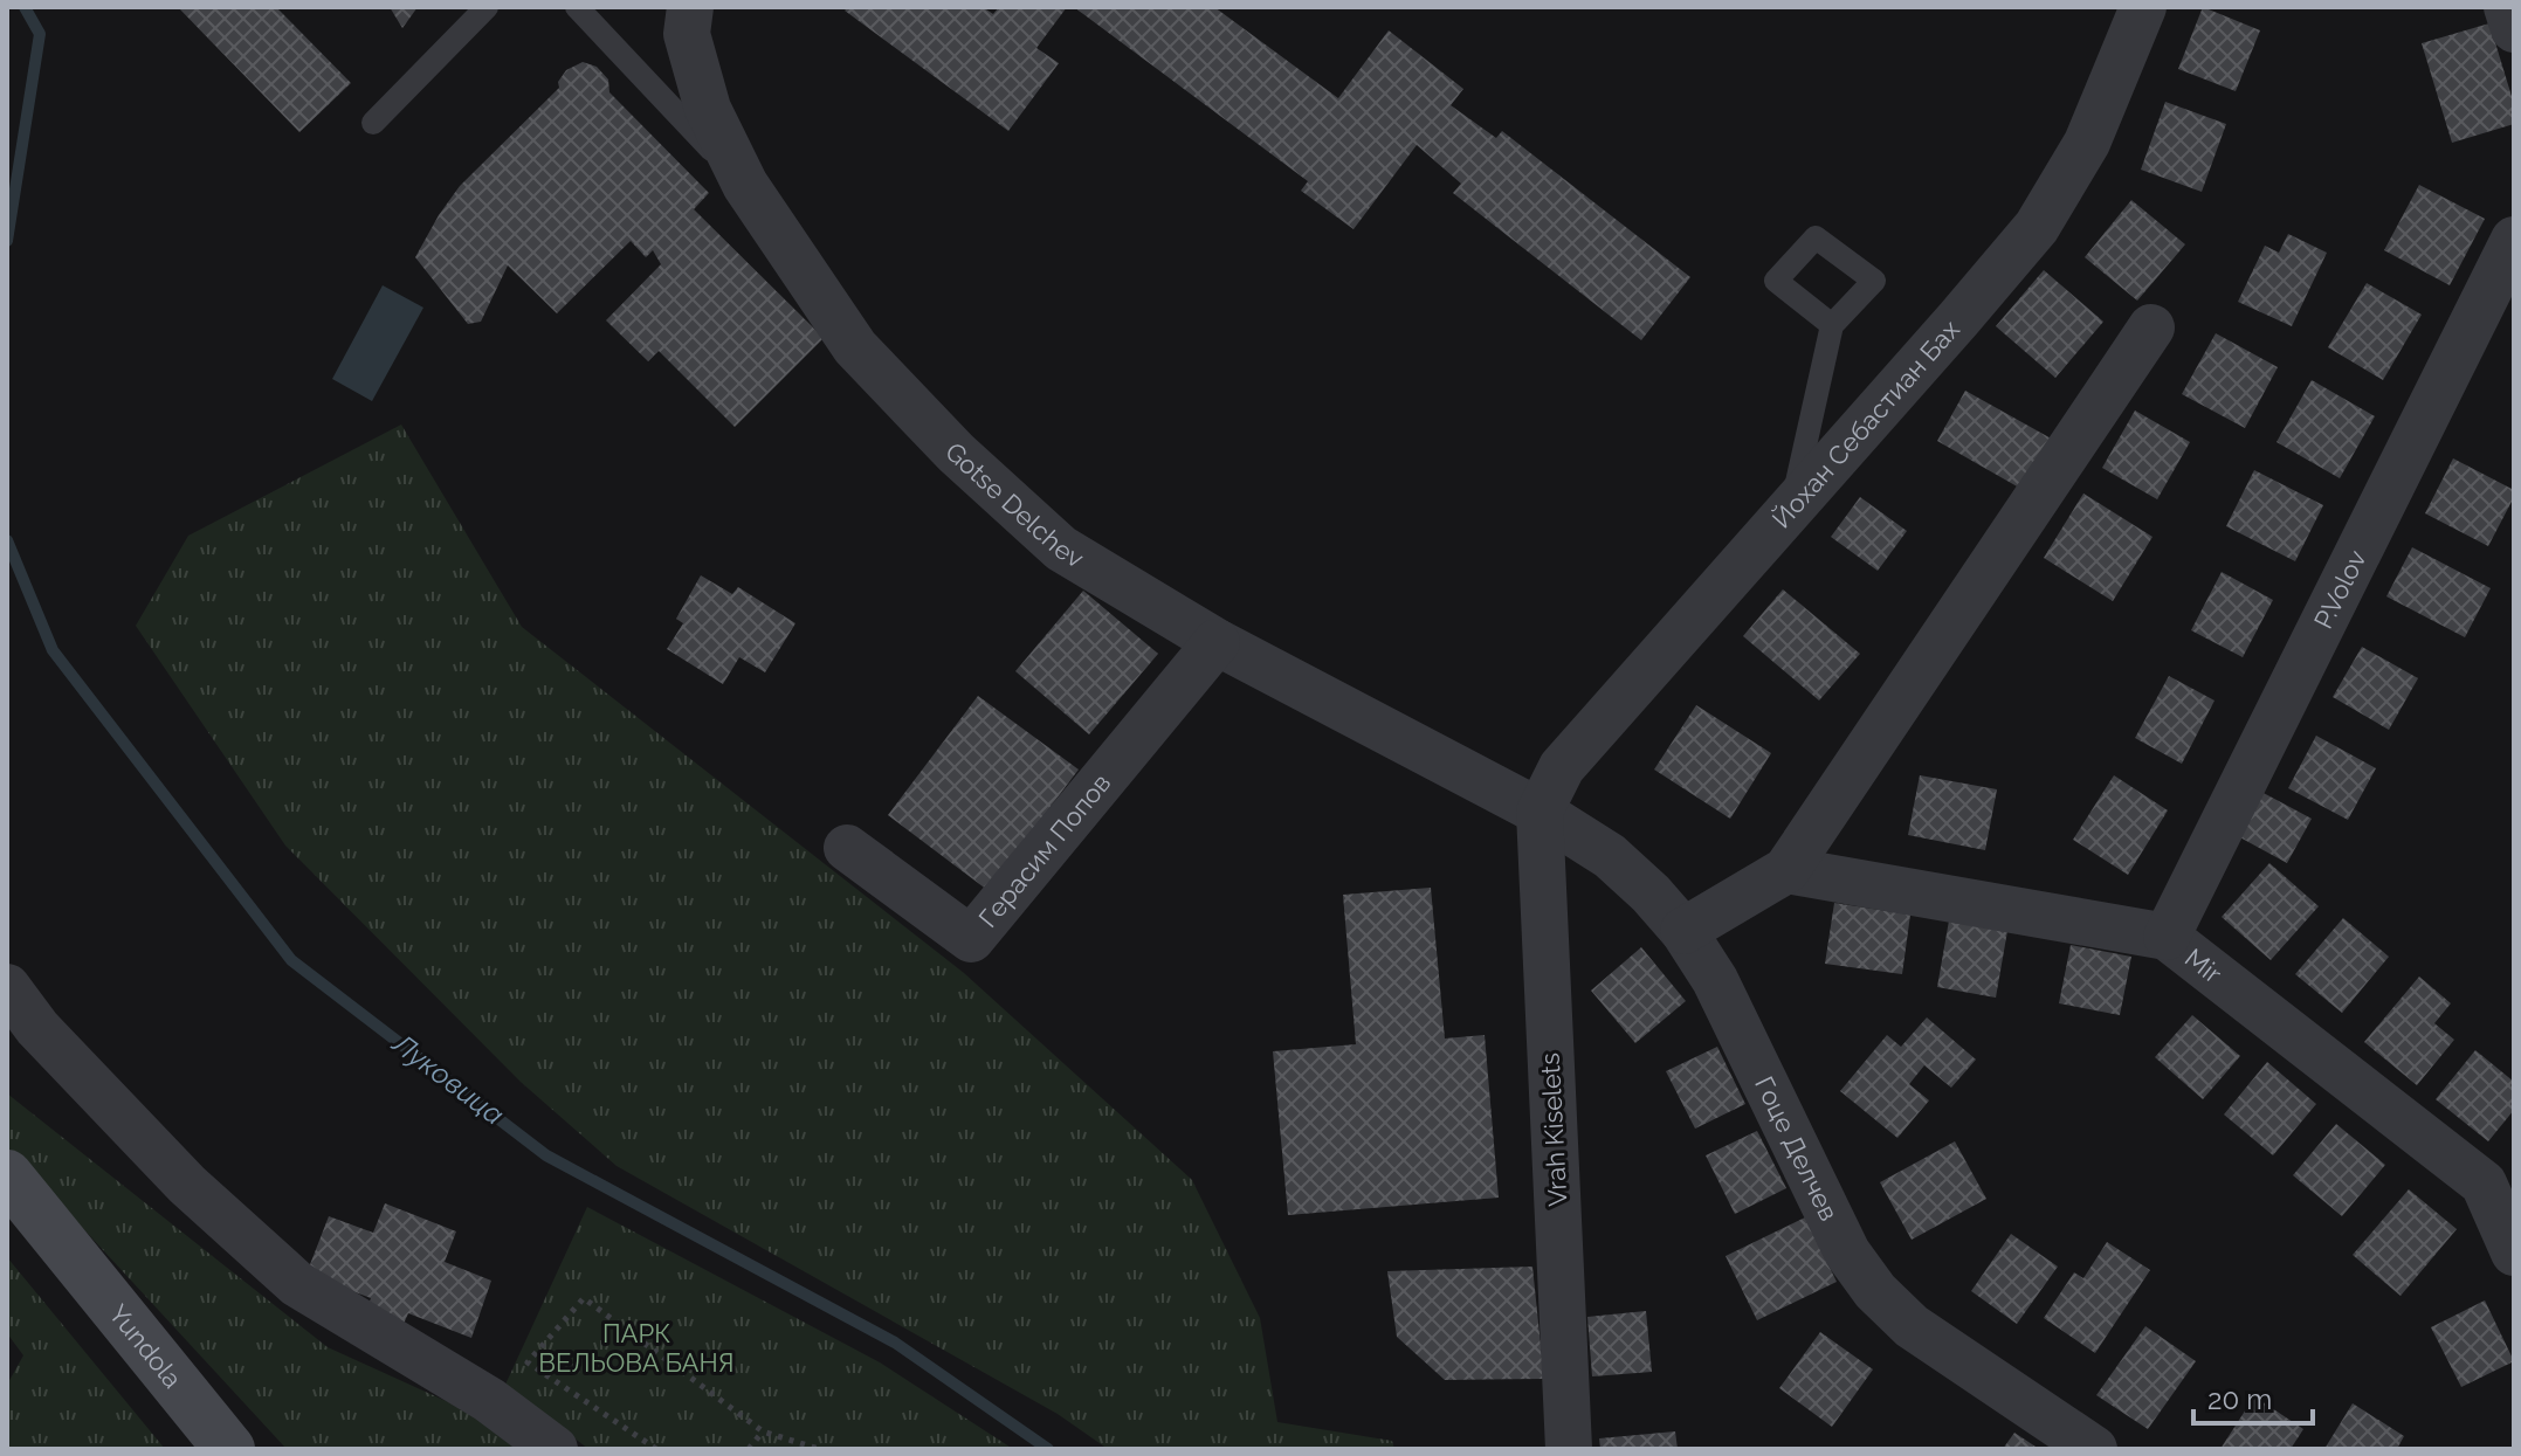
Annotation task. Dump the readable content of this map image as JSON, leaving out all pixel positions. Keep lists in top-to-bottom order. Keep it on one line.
{"streets":{"main road":["Yundola"],"street":["Йохан Себастиан Бах","Gotse Delchev","P.Volov","Герасим Попов","Mir","Vrah Kiselets","Гоце Делчев"]},"crossings":[["Йохан Себастиан Бах","Gotse Delchev"],["Йохан Себастиан Бах","Vrah Kiselets"],["Йохан Себастиан Бах","Гоце Делчев"],["Gotse Delchev","Герасим Попов"],["Gotse Delchev","Vrah Kiselets"],["Gotse Delchev","Гоце Делчев"],["P.Volov","Mir"],["Vrah Kiselets","Гоце Делчев"]],"water":["Луковица"],"parks":["ПАРК ВЕЛЬОВА БАНЯ"],"scale_bar":"20 m"}
